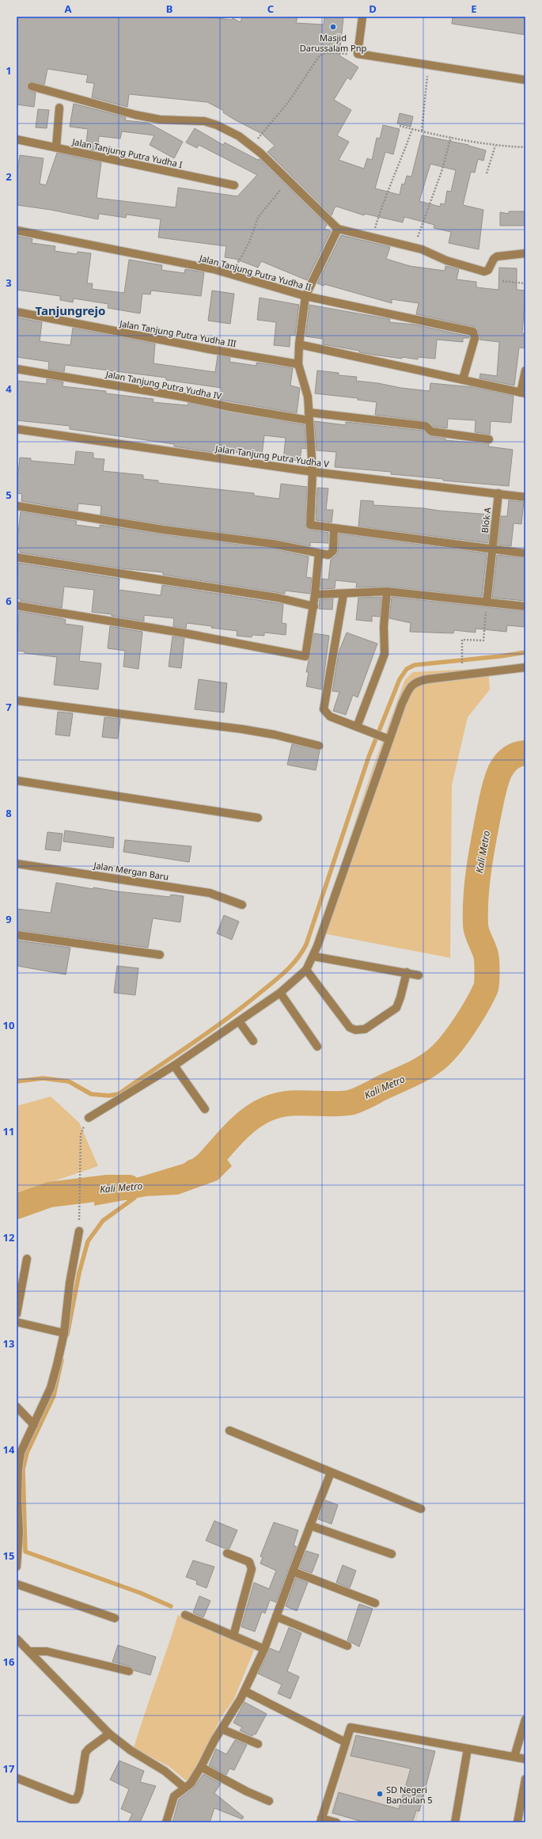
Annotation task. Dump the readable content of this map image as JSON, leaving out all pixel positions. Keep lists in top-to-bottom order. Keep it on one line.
{"streets":{"street":["Jalan Tanjung Putra Yudha I","Jalan Tanjung Putra Yudha II","Jalan Tanjung Putra Yudha III","Jalan Tanjung Putra Yudha IV","Jalan Tanjung Putra Yudha V","Blok A","Jalan Mergan Baru"]},"crossings":[["Jalan Tanjung Putra Yudha V","Blok A"]],"districts":["Tanjungrejo"],"water":["Kali Metro"],"places":["Masjid Darussalam Pnp","SD Negeri Bandulan 5"],"grid":{"columns":["A","B","C","D","E"],"rows":["1","2","3","4","5","6","7","8","9","10","11","12","13","14","15","16","17"]}}
